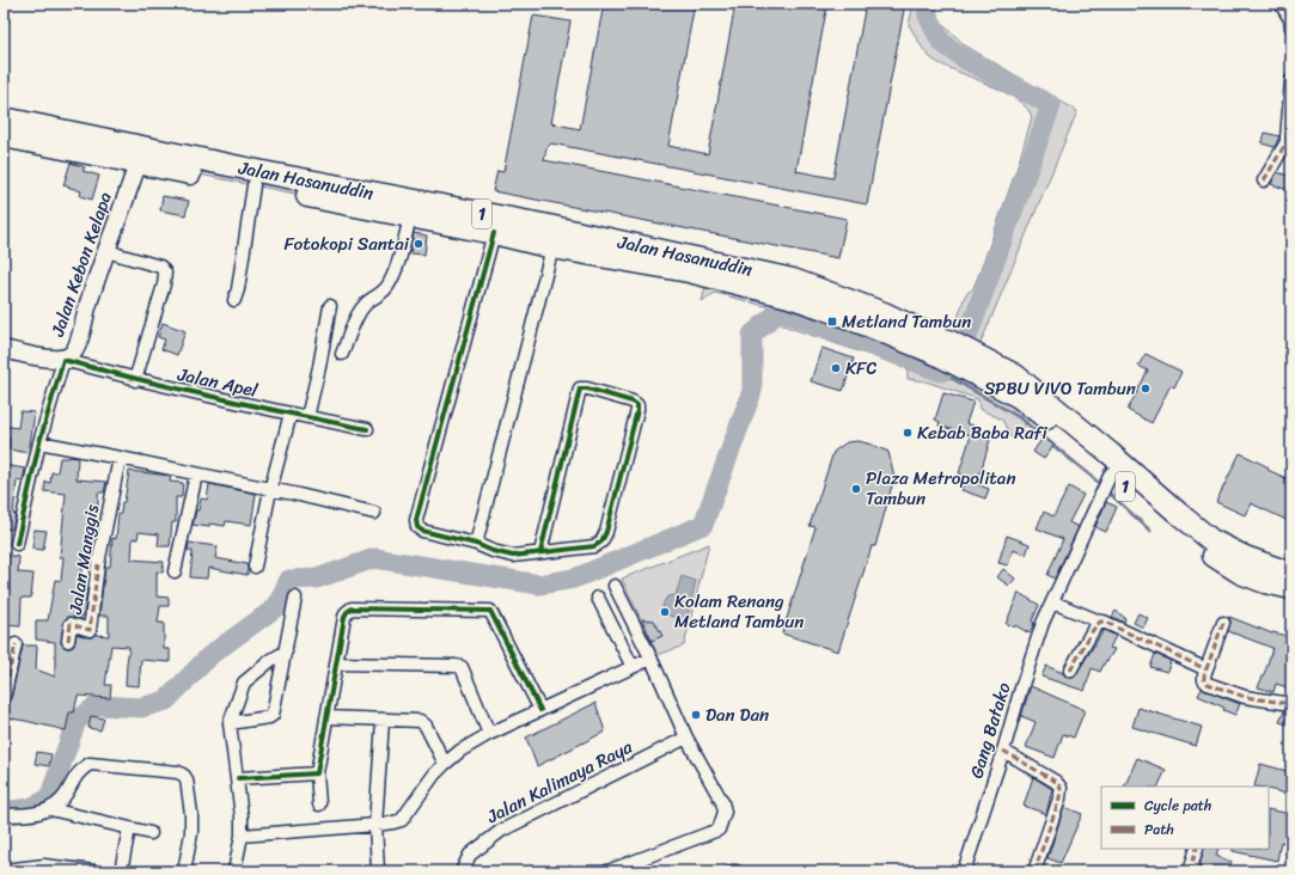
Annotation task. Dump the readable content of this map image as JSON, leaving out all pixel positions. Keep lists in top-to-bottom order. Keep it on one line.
{"streets":{"highway":["Jalan Hasanuddin","1"],"street":["Jalan Kebon Kelapa","Jalan Apel","Jalan Manggis","Gang Batako","Jalan Kalimaya Raya"]},"crossings":[["Jalan Hasanuddin","Jalan Kebon Kelapa"],["Jalan Hasanuddin","Gang Batako"],["Jalan Kebon Kelapa","Jalan Apel"]],"places":{"other":["Fotokopi Santai","KFC","SPBU VIVO Tambun","Kebab Baba Rafi","Plaza Metropolitan Tambun","Kolam Renang Metland Tambun","Dan Dan"],"transit":["Metland Tambun"]},"legend":["Cycle path","Path"]}
